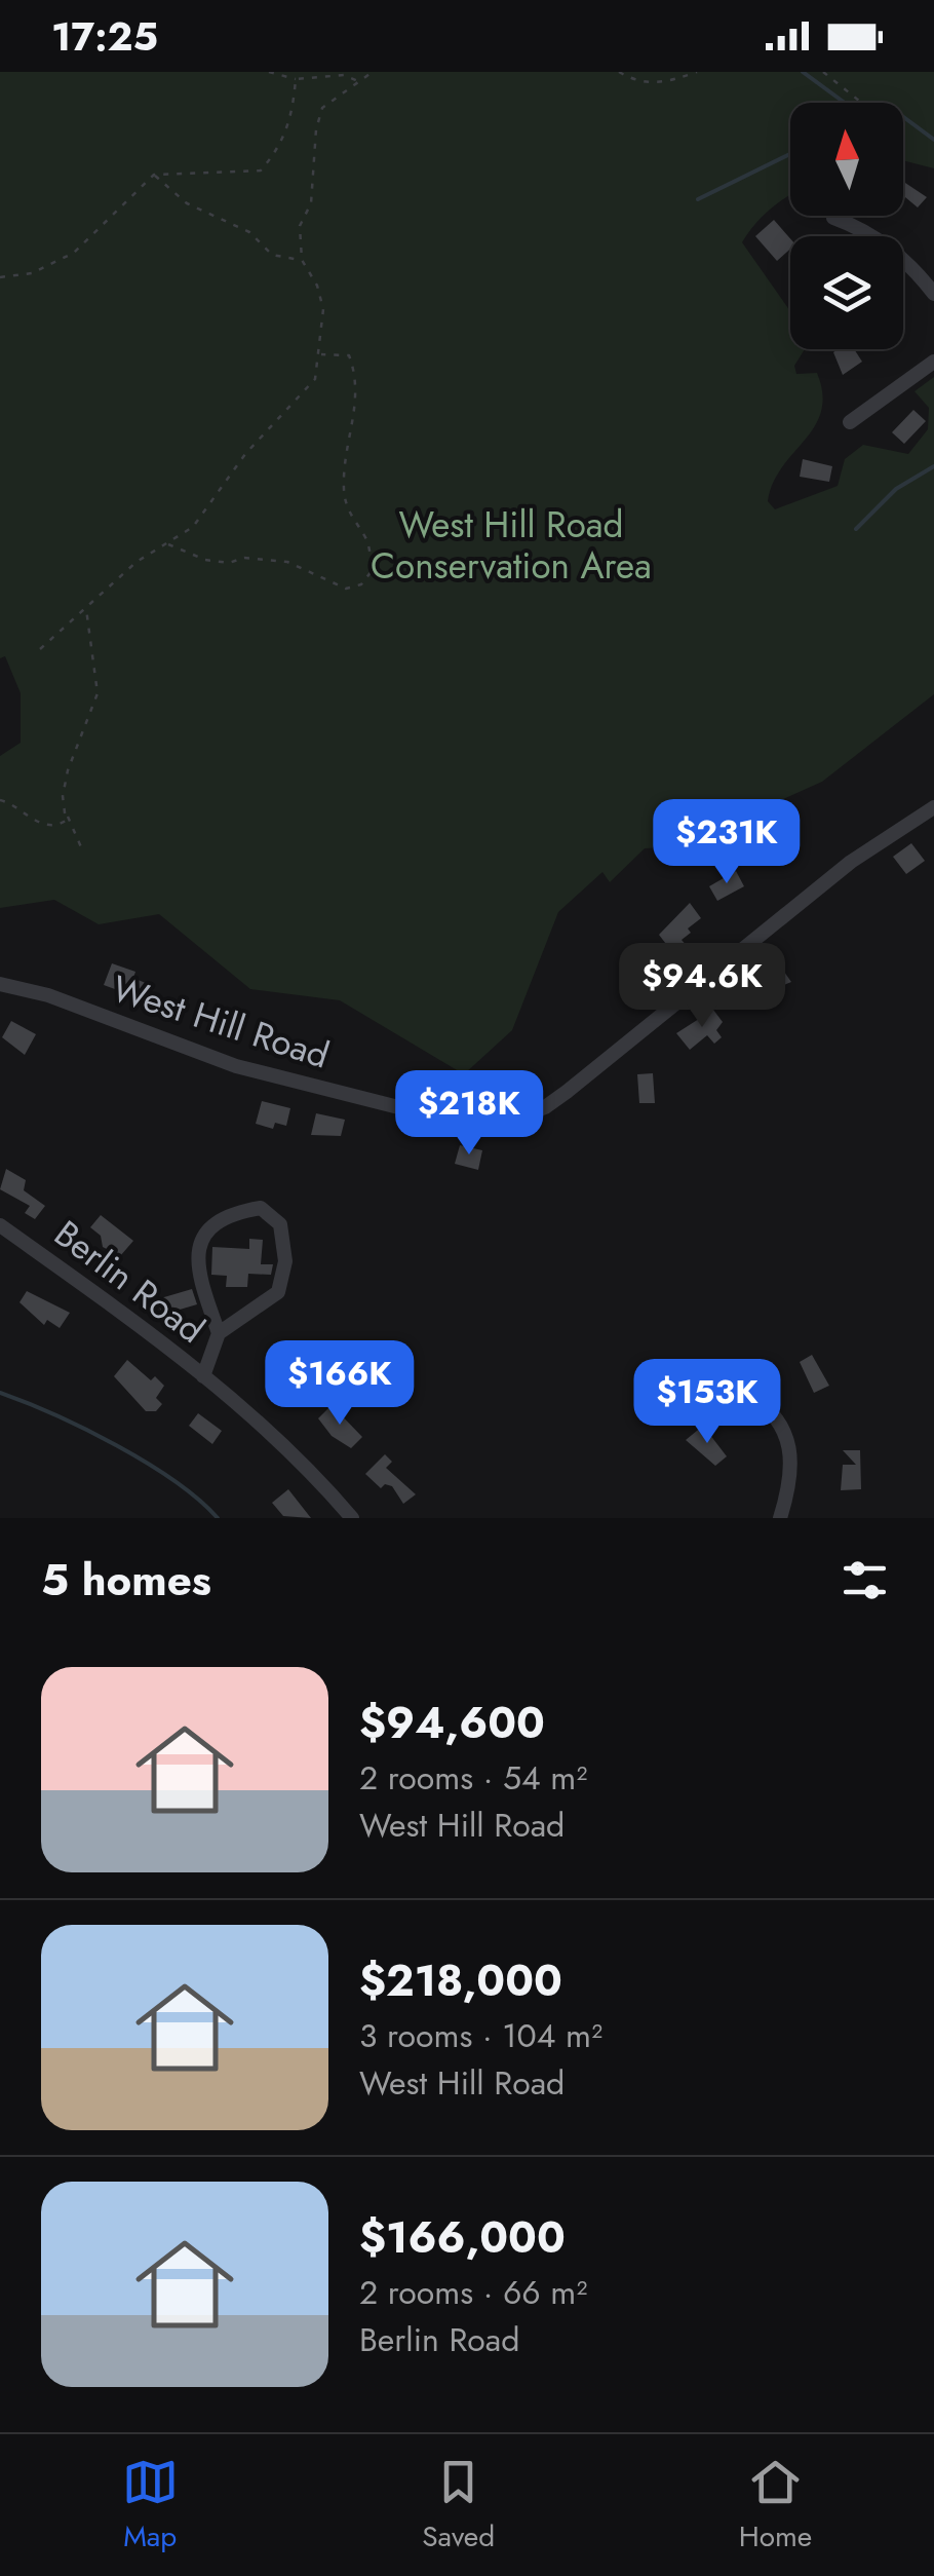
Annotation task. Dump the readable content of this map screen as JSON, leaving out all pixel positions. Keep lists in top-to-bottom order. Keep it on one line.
{"streets":{"street":["West Hill Road","Berlin Road"]},"parks":["West Hill Road Conservation Area"],"north":"top","page":{"status":"17:25","price":["$231K","$94.6K","$218K","$166K","$153K"],"heading":"5 homes","list":[{"name":"$94,600","note":"2 rooms · 54 m² · West Hill Road"},{"name":"$218,000","note":"3 rooms · 104 m² · West Hill Road"},{"name":"$166,000","note":"2 rooms · 66 m² · Berlin Road"}],"tabs":["Map","Saved","Home"]}}
